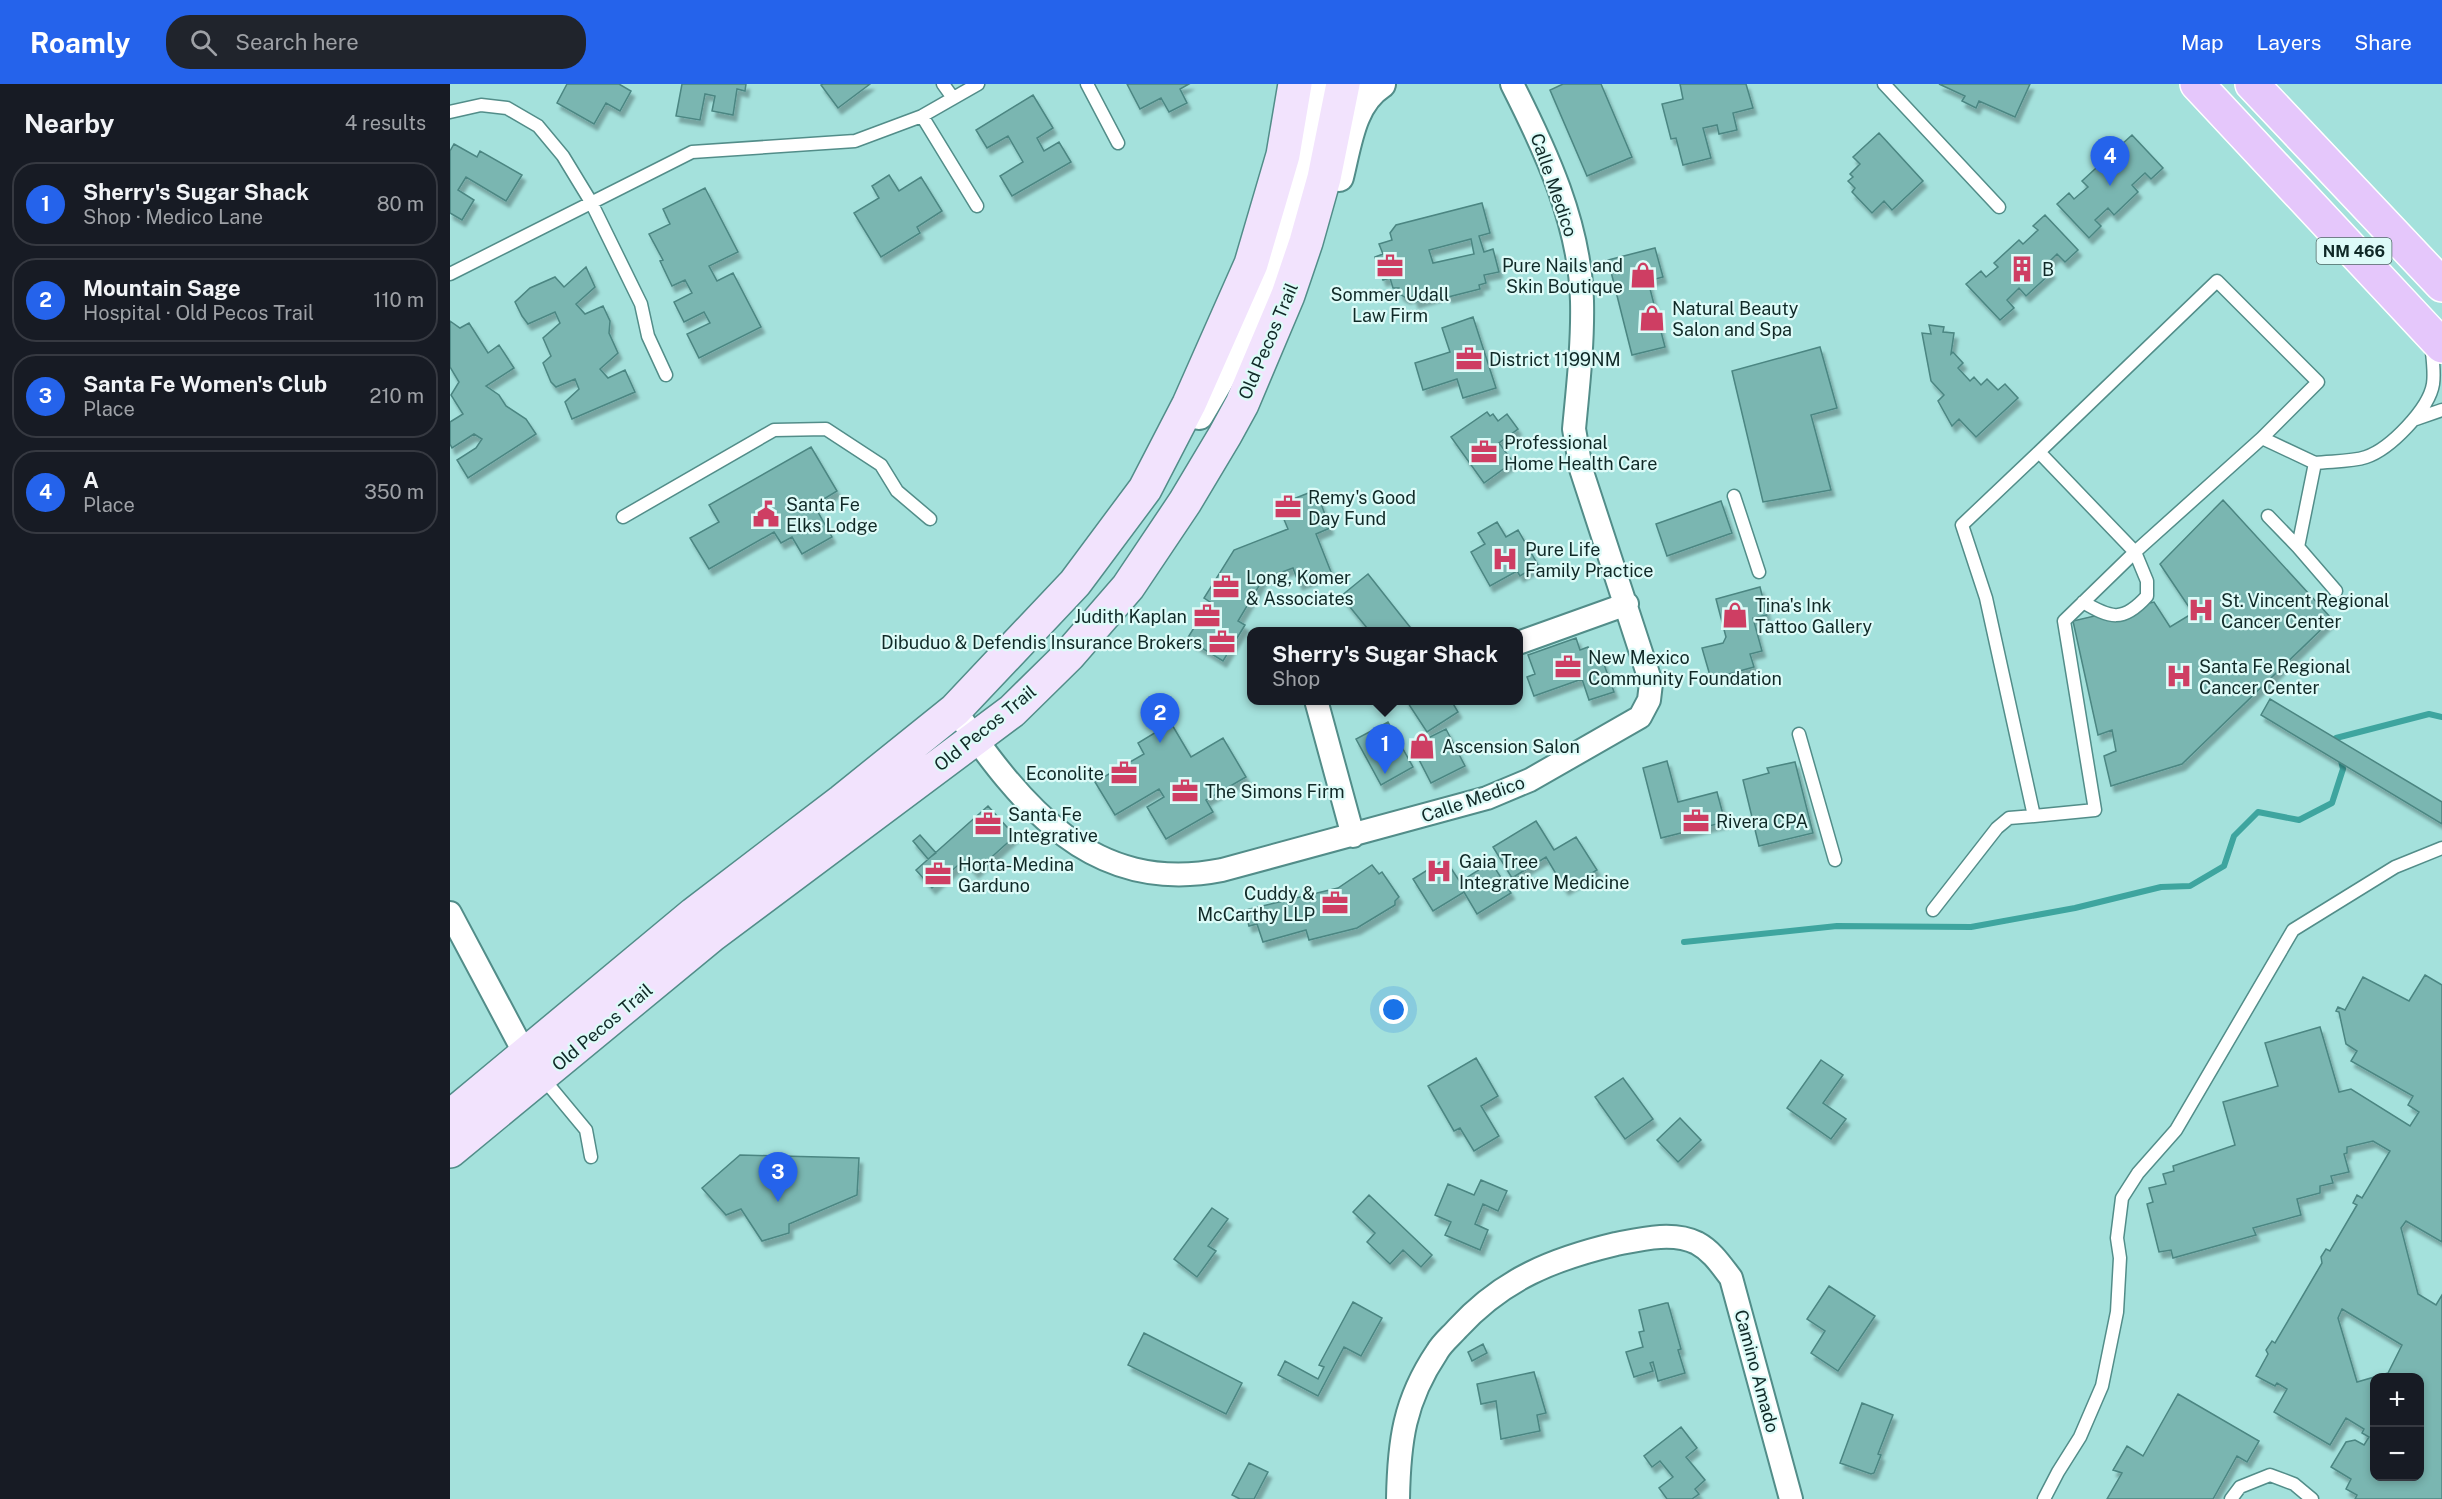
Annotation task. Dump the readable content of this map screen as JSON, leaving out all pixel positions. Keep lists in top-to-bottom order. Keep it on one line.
{"streets":{"main road":["NM 466","Old Pecos Trail"],"street":["Calle Medico","Camino Amado"]},"crossings":[["Calle Medico","Old Pecos Trail"]],"places":{"office":["Sommer Udall Law Firm","District 1199NM","Professional Home Health Care","Remy's Good Day Fund","Long, Komer & Associates","Judith Kaplan","Dibuduo & Defendis Insurance Brokers","New Mexico Community Foundation","Econolite","The Simons Firm","Rivera CPA","Santa Fe Integrative","Horta-Medina Garduno","Cuddy & McCarthy LLP"],"building":["B"],"shop":["Pure Nails and Skin Boutique","Natural Beauty Salon and Spa","Tina's Ink Tattoo Gallery","Ascension Salon"],"public building":["Santa Fe Elks Lodge"],"hospital":["Pure Life Family Practice","St. Vincent Regional Cancer Center","Santa Fe Regional Cancer Center","Gaia Tree Integrative Medicine"]},"page":{"header":"Roamly","search":"Search here","nav":["Map","Layers","Share"],"heading":["Nearby","4 results"],"pins":["4","2","1","3"],"list":[{"mark":"1","name":"Sherry's Sugar Shack","note":"Shop · Medico Lane","value":"80 m"},{"mark":"2","name":"Mountain Sage","note":"Hospital · Old Pecos Trail","value":"110 m"},{"mark":"3","name":"Santa Fe Women's Club","note":"Place","value":"210 m"},{"mark":"4","name":"A","note":"Place","value":"350 m"}],"popup":["Sherry's Sugar Shack","Shop"],"map_buttons":["+","−"]}}
